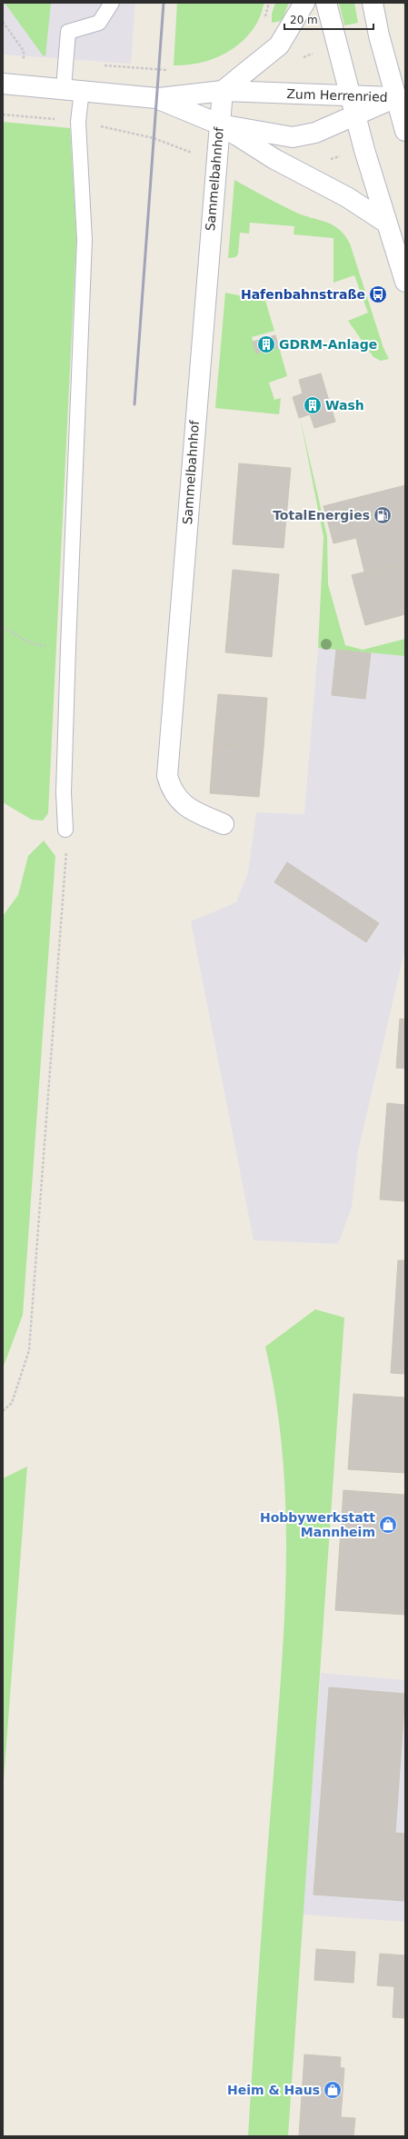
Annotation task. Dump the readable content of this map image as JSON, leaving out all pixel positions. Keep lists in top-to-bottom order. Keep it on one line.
{"streets":{"street":["Zum Herrenried","Sammelbahnhof"]},"crossings":[["Zum Herrenried","Sammelbahnhof"]],"places":{"bus stop":["Hafenbahnstraße"],"building":["GDRM-Anlage","Wash"],"fuel station":["TotalEnergies"],"shop":["Hobbywerkstatt Mannheim","Heim & Haus"]},"scale_bar":"20 m"}
